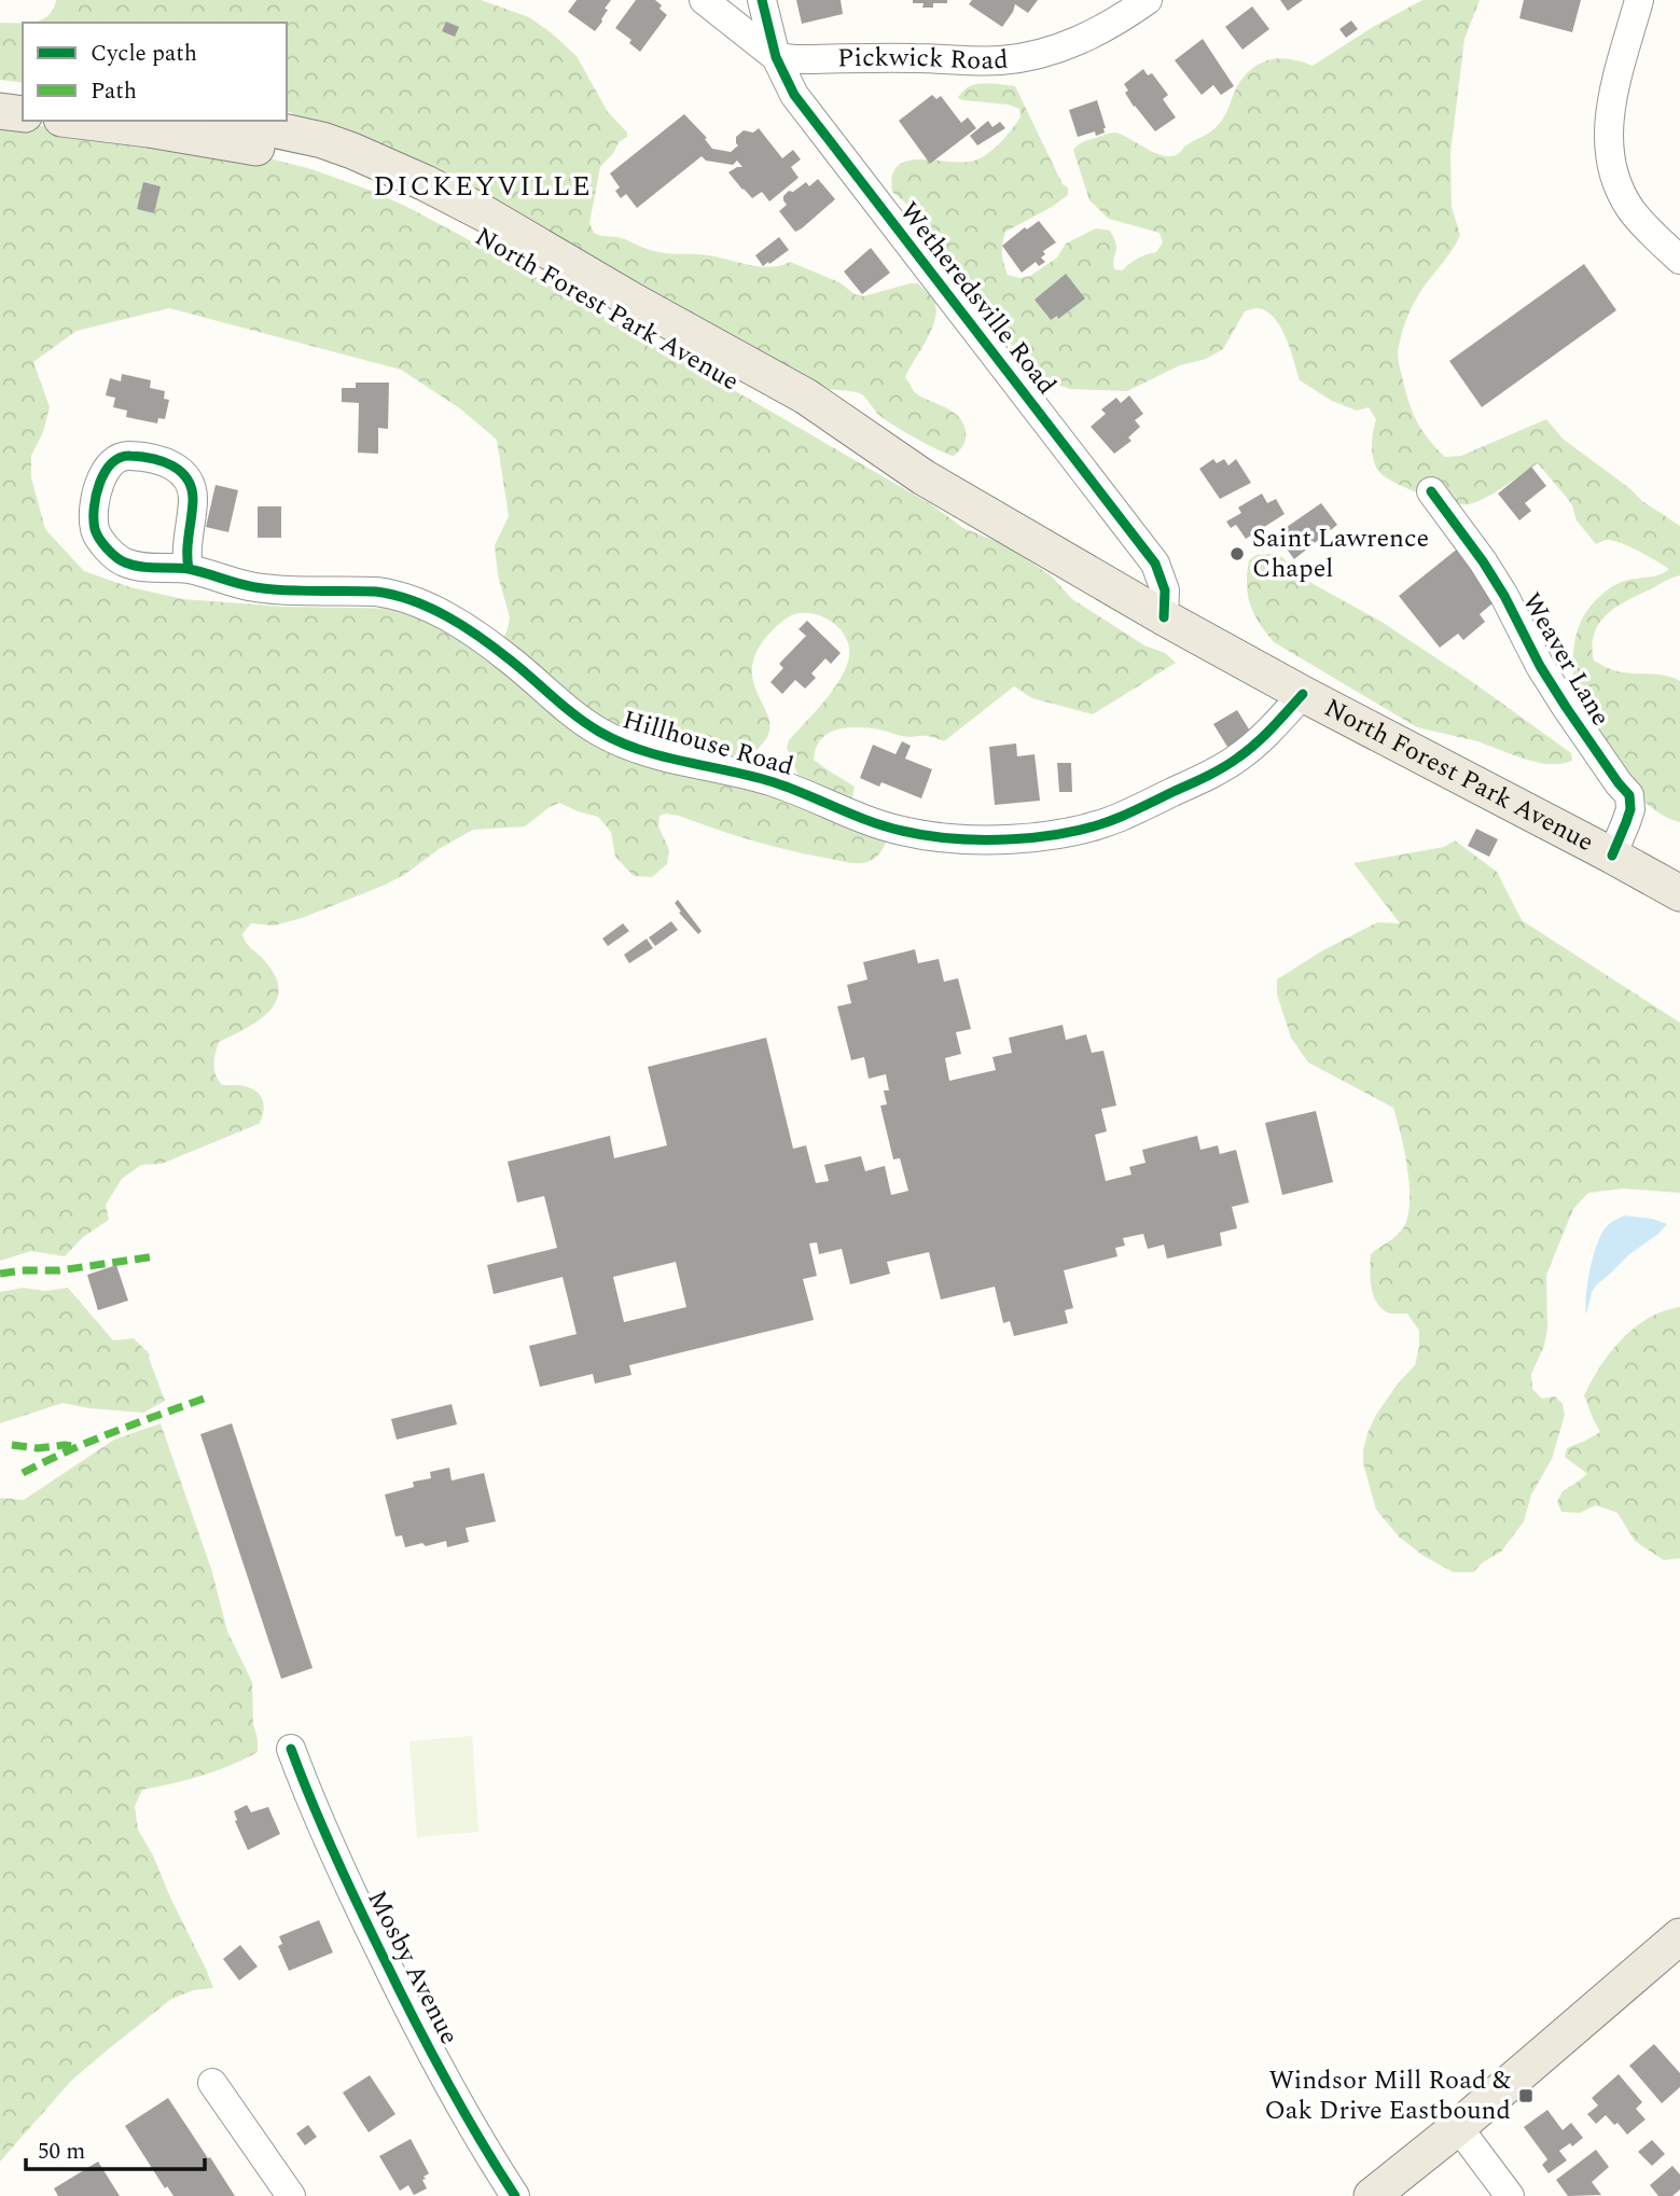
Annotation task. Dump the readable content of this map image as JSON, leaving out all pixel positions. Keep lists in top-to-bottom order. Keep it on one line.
{"streets":{"main road":["North Forest Park Avenue"],"street":["Pickwick Road","Wetheredsville Road","Weaver Lane","Hillhouse Road","Mosby Avenue"]},"crossings":[["Pickwick Road","Wetheredsville Road"],["Wetheredsville Road","North Forest Park Avenue"],["North Forest Park Avenue","Weaver Lane"],["North Forest Park Avenue","Hillhouse Road"]],"districts":["DICKEYVILLE"],"places":{"other":["Saint Lawrence Chapel"],"transit":["Windsor Mill Road & Oak Drive Eastbound"]},"legend":["Cycle path","Path"],"scale_bar":"50 m"}
